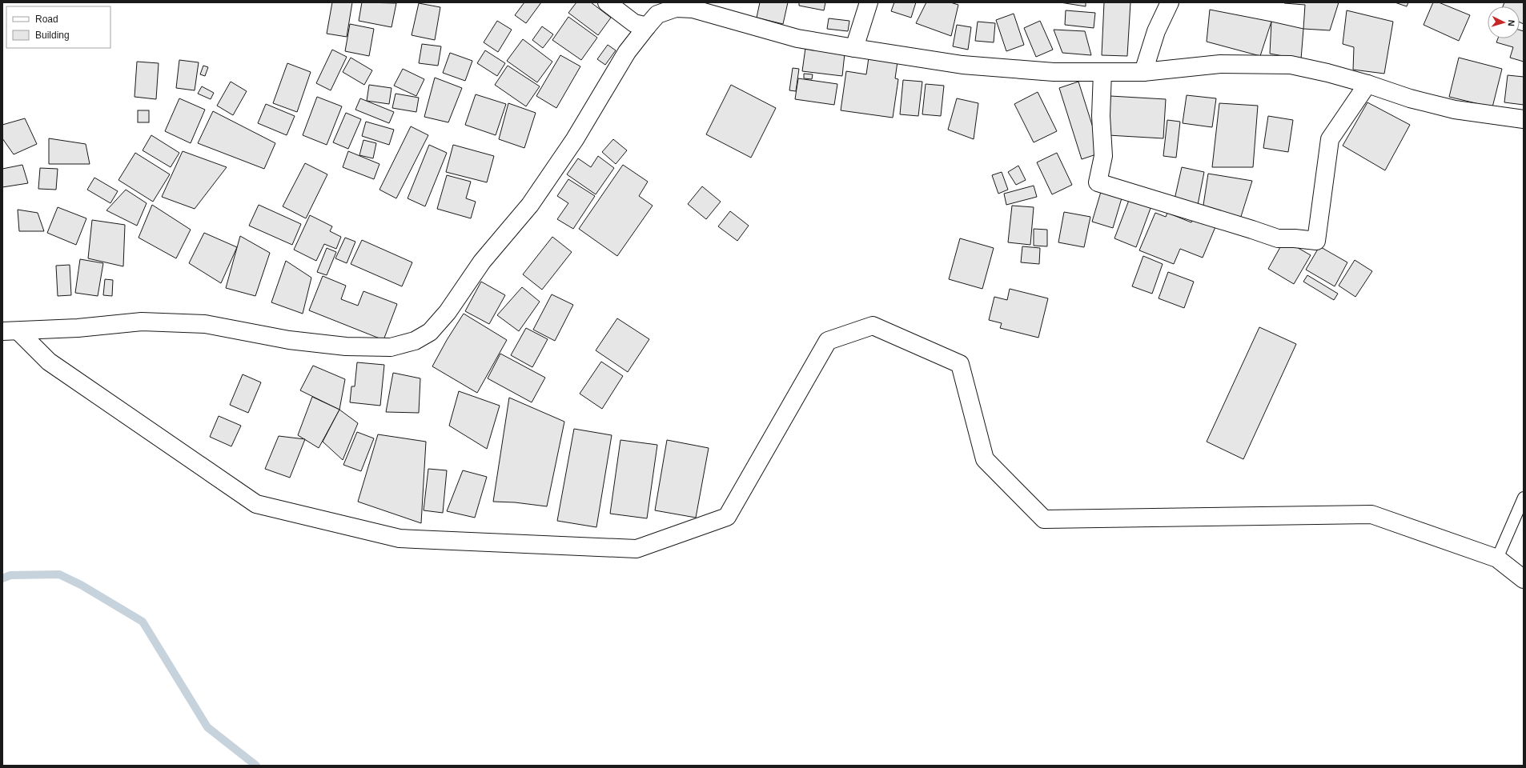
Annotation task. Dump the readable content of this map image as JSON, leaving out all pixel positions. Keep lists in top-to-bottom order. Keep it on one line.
{"legend":["Road","Building"],"north":"right"}
